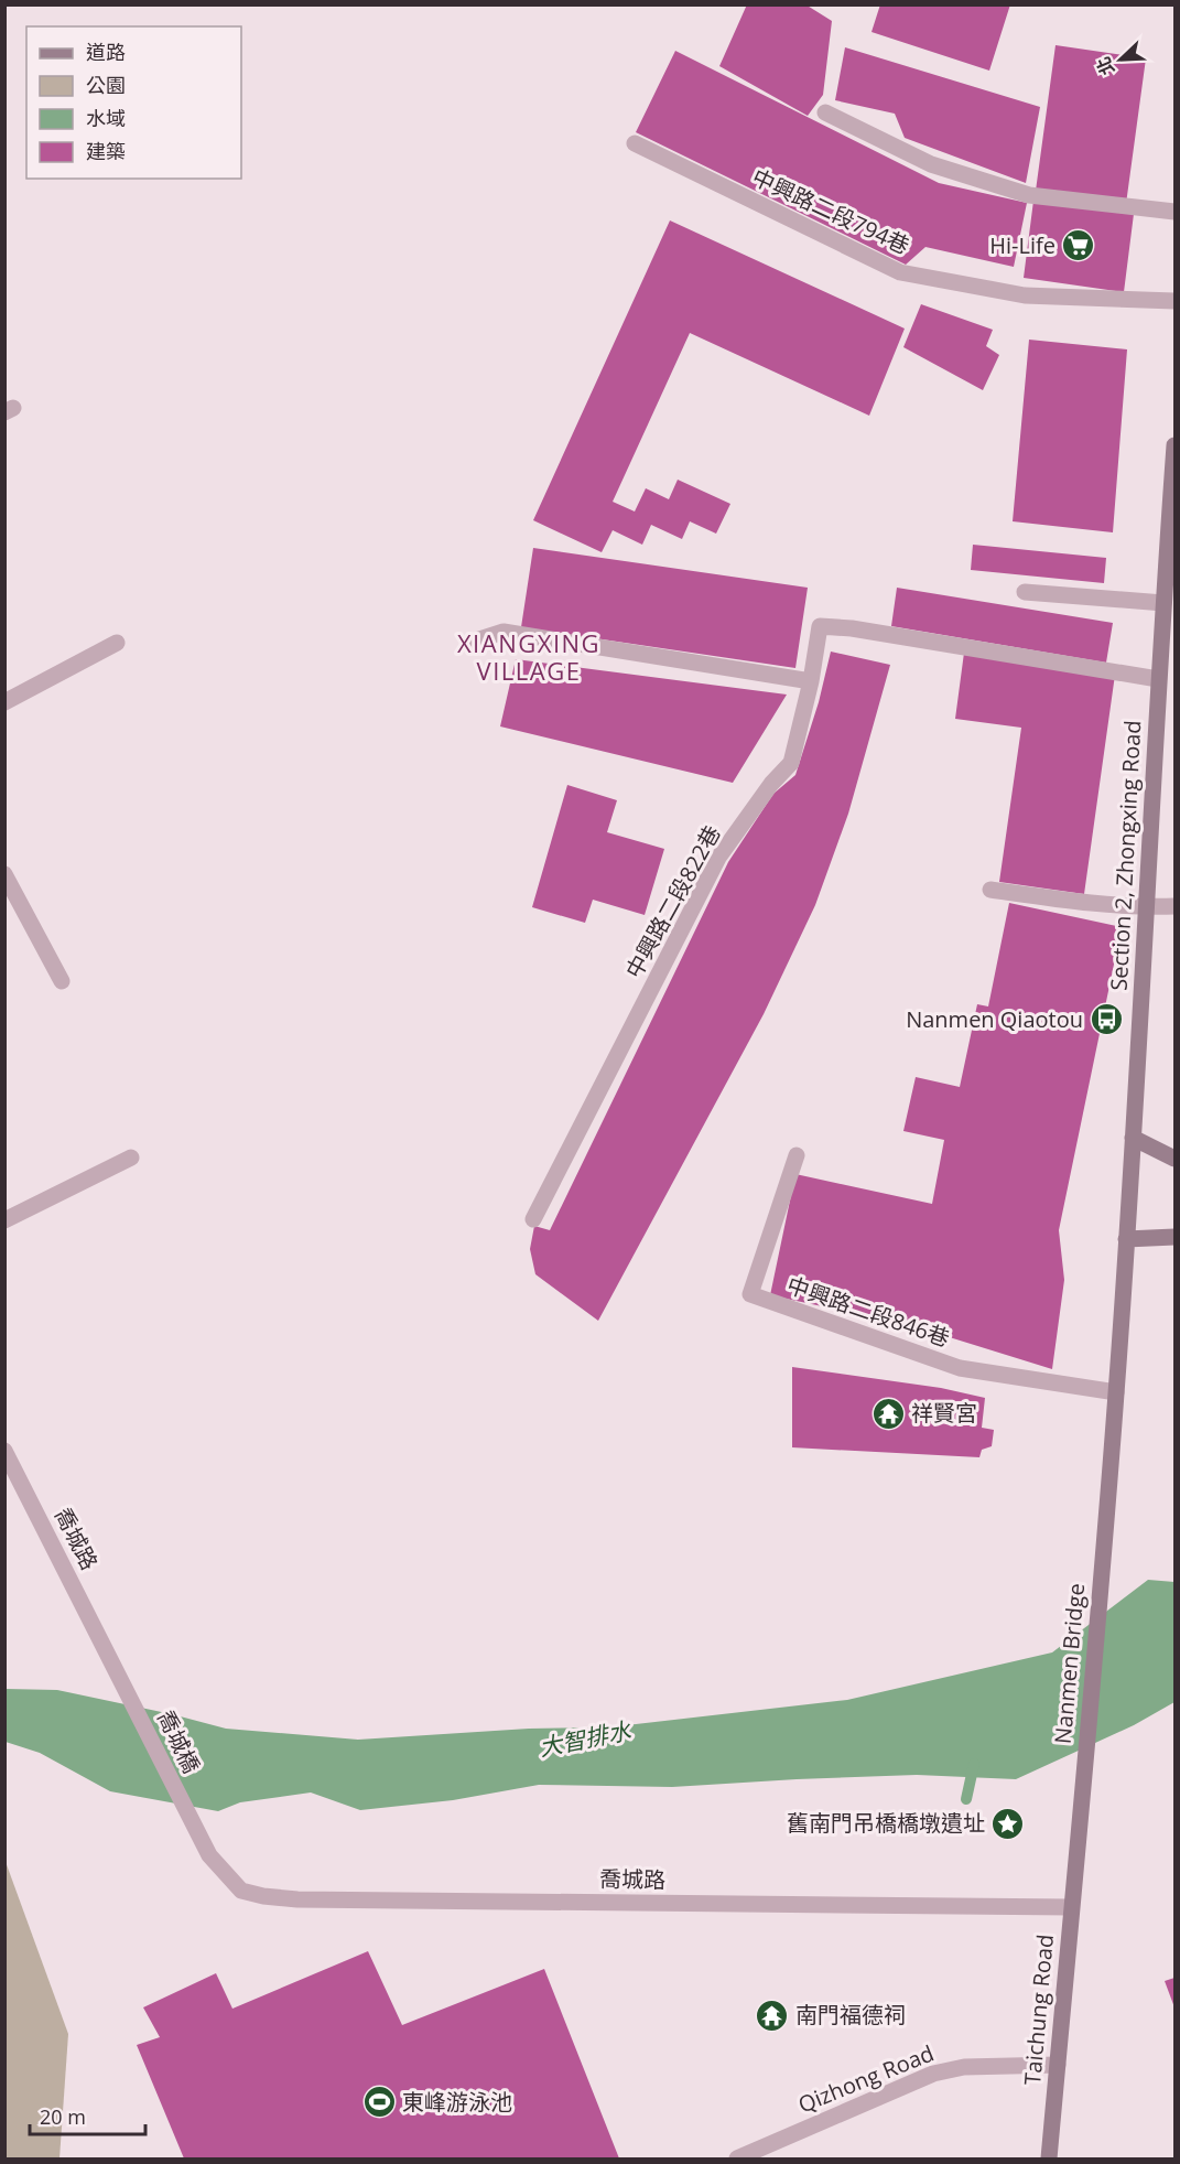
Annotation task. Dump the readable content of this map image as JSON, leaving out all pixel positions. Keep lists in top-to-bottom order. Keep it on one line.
{"streets":{"street":["中興路二段794巷","Section 2, Zhongxing Road","中興路二段822巷","中興路二段846巷","喬城路","Nanmen Bridge","喬城橋","Taichung Road","Qizhong Road"]},"crossings":[["Section 2, Zhongxing Road","中興路二段822巷"],["Section 2, Zhongxing Road","中興路二段846巷"],["Section 2, Zhongxing Road","Nanmen Bridge"],["喬城路","喬城橋"],["喬城路","Taichung Road"],["Nanmen Bridge","Taichung Road"],["Taichung Road","Qizhong Road"]],"districts":["XIANGXING VILLAGE"],"water":["大智排水"],"places":{"supermarket":["Hi-Life"],"bus stop":["Nanmen Qiaotou"],"temple":["祥賢宮","南門福德祠"],"place":["舊南門吊橋橋墩遺址"],"sports":["東峰游泳池"]},"legend":["道路","公園","水域","建築"],"scale_bar":"20 m","north":"bottom left"}
